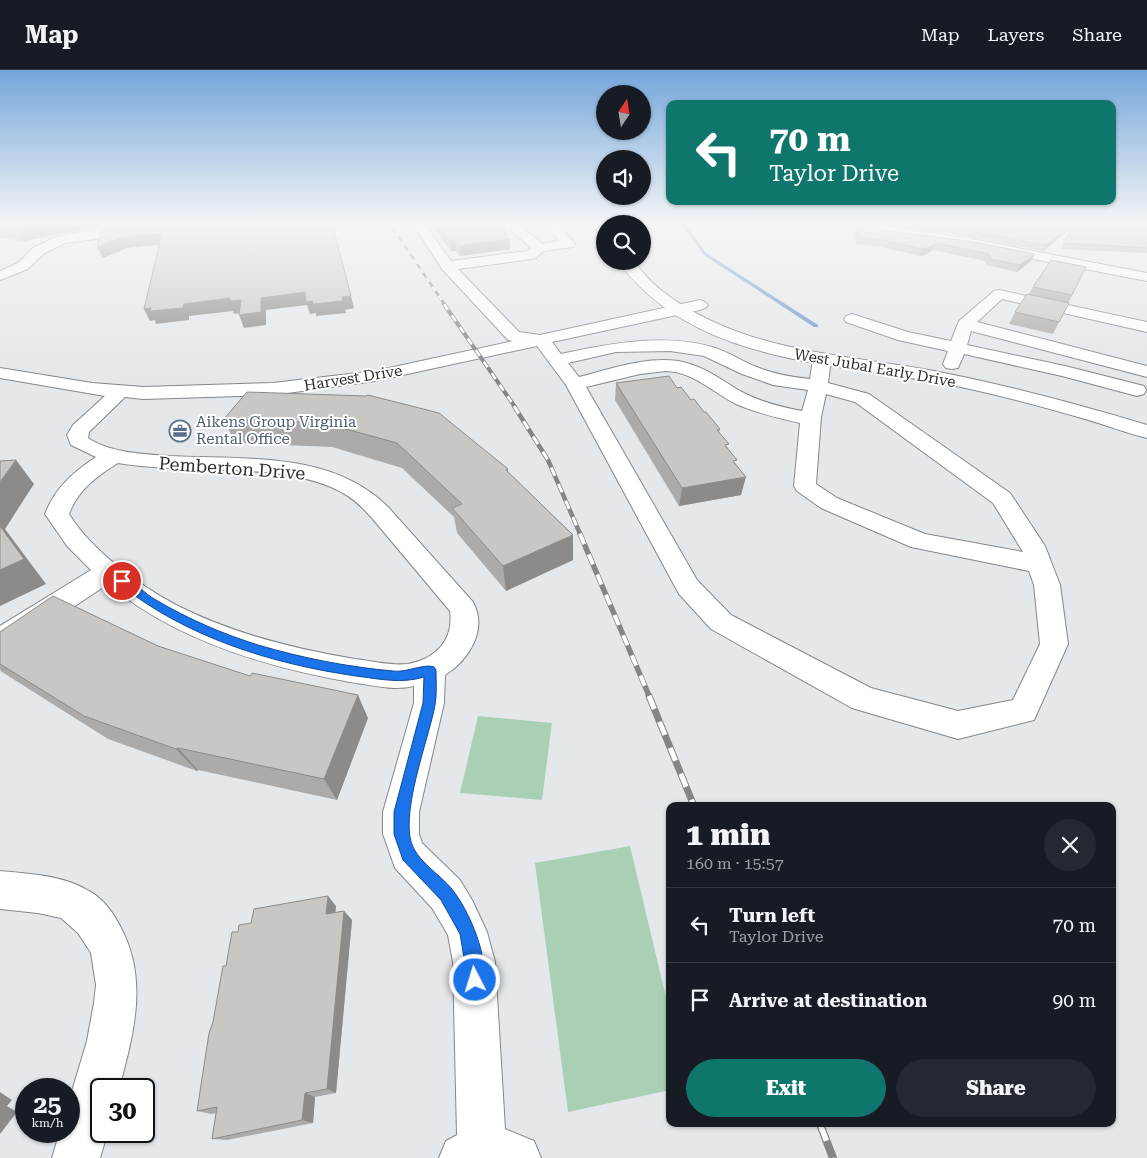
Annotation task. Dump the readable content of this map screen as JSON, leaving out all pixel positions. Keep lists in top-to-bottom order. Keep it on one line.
{"streets":{"street":["West Jubal Early Drive","Harvest Drive","Pemberton Drive"]},"crossings":[["West Jubal Early Drive","Harvest Drive"],["Harvest Drive","Pemberton Drive"]],"places":{"office":["Aikens Group Virginia Rental Office"]},"north":"top","page":{"header":"Map","nav":["Map","Layers","Share"],"turn":["70 m","Taylor Drive"],"heading":["1 min","160 m · 15:57"],"list":[{"name":"Turn left","note":"Taylor Drive","value":"70 m"},{"name":"Arrive at destination","value":"90 m"}],"buttons":["Exit","Share"],"speed":"25 km/h","limit":"30"}}
